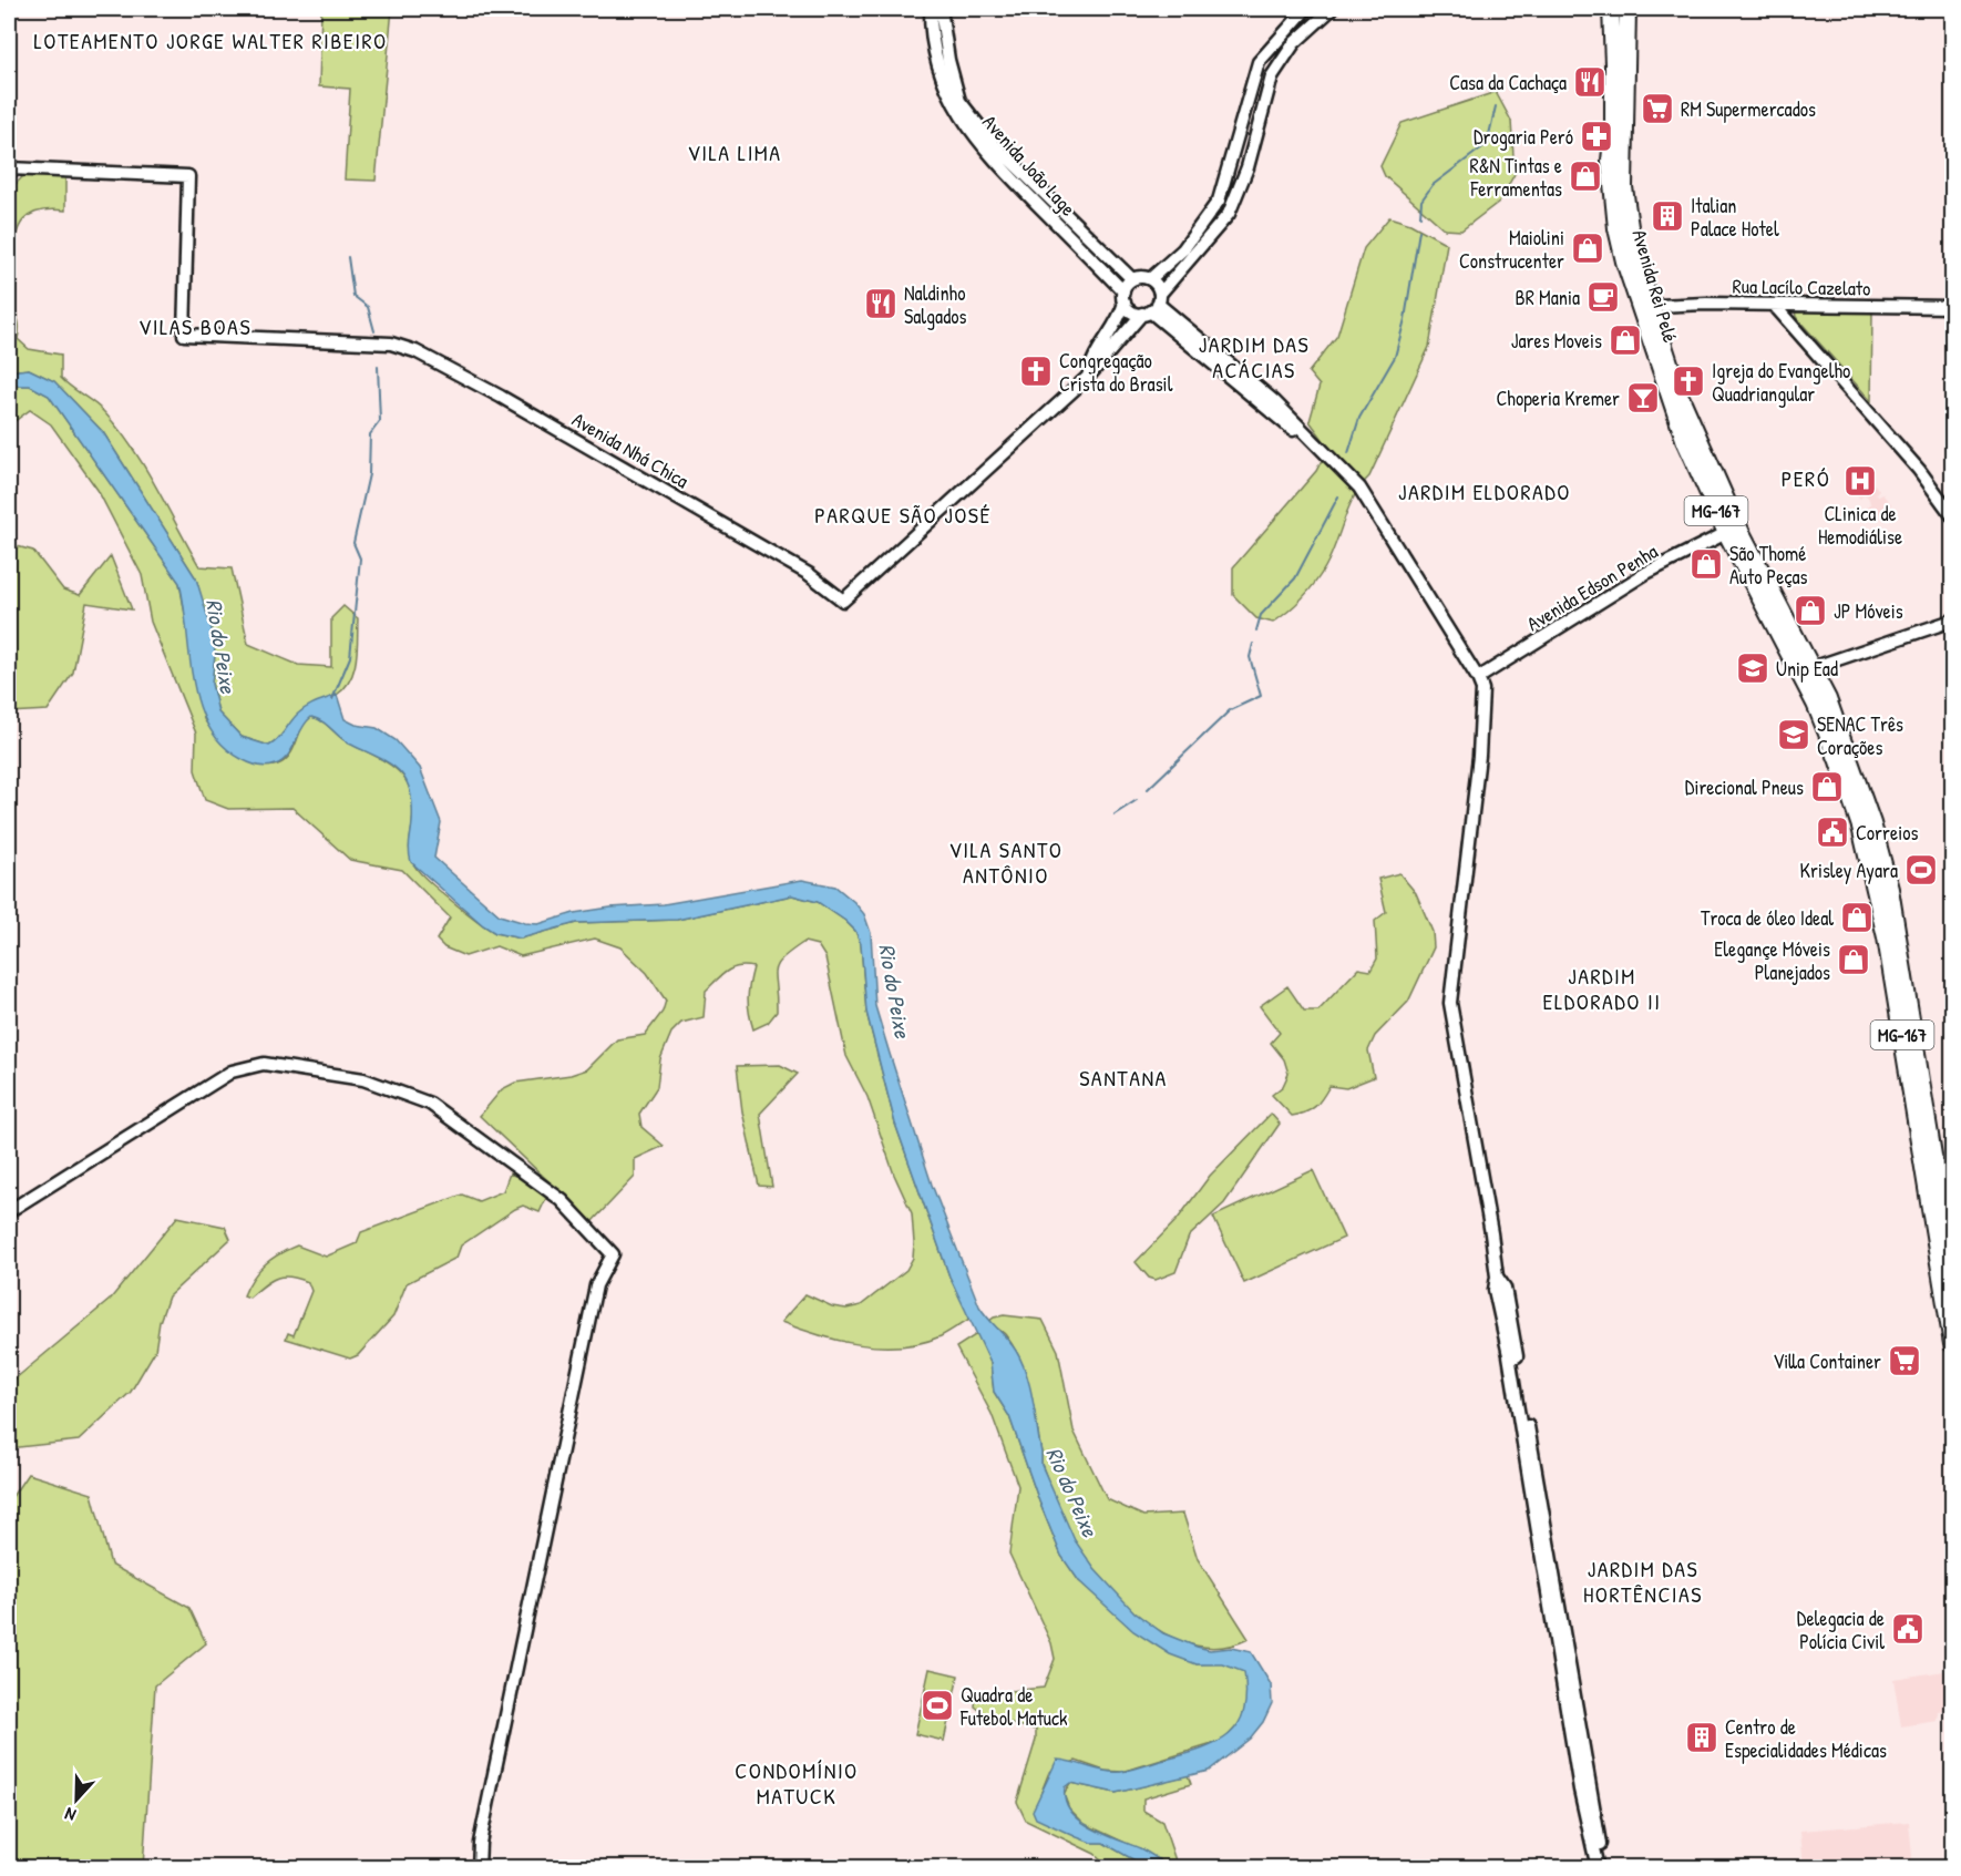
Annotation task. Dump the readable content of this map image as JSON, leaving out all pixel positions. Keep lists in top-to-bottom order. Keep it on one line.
{"streets":{"main road":["Avenida Rei Pelé","MG-167"],"street":["Avenida João Lage","Rua Lacílo Cazelato","Avenida Nhá Chica","Avenida Edson Penha"]},"crossings":[["Avenida Rei Pelé","Rua Lacílo Cazelato"],["Avenida Rei Pelé","Avenida Edson Penha"]],"districts":["LOTEAMENTO JORGE WALTER RIBEIRO","VILA LIMA","VILAS BOAS","JARDIM DAS ACÁCIAS","PERÓ","JARDIM ELDORADO","PARQUE SÃO JOSÉ","VILA SANTO ANTÔNIO","JARDIM ELDORADO II","SANTANA","JARDIM DAS HORTÊNCIAS","CONDOMÍNIO MATUCK"],"water":["Rio do Peixe"],"places":{"restaurant":["Casa da Cachaça","Naldinho Salgados"],"supermarket":["RM Supermercados","Villa Container"],"pharmacy":["Drogaria Peró"],"shop":["R&N Tintas e Ferramentas","Maiolini Construcenter","Jares Moveis","São Thomé Auto Peças","JP Móveis","Direcional Pneus","Troca de óleo Ideal","Elegançe Móveis Planejados"],"building":["Italian Palace Hotel","Centro de Especialidades Médicas"],"cafe":["BR Mania"],"church":["Congregação Crista do Brasil","Igreja do Evangelho Quadriangular"],"bar":["Choperia Kremer"],"hospital":["CLinica de Hemodiálise"],"school or university":["Unip Ead","SENAC Três Corações"],"public building":["Correios","Delegacia de Polícia Civil"],"sports":["Krisley Ayara","Quadra de Futebol Matuck"]},"north":"bottom"}
